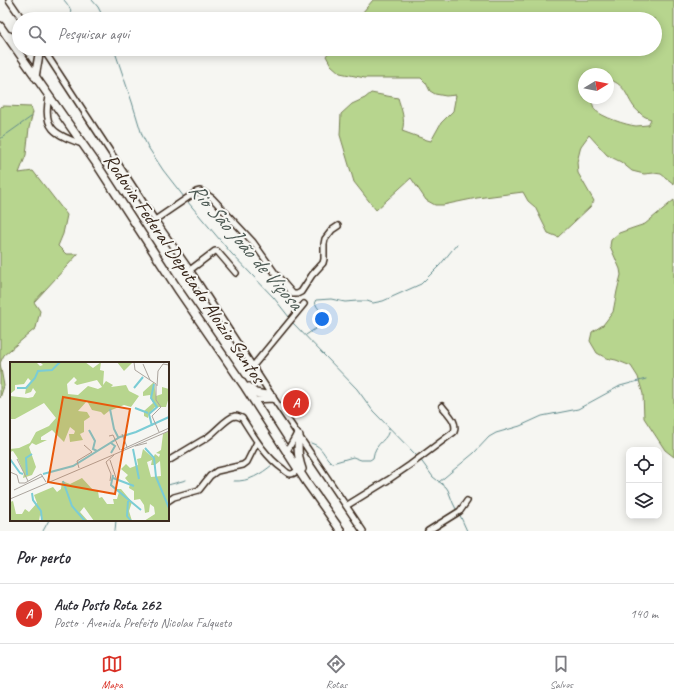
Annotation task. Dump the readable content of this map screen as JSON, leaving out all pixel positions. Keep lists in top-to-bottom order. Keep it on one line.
{"streets":{"highway":["Rodovia Federal Deputado Aloízio Santos"]},"water":["Rio São João de Viçosa"],"north":"right","page":{"search":"Pesquisar aqui","pins":"A","heading":"Por perto","list":[{"mark":"A","name":"Auto Posto Rota 262","note":"Posto · Avenida Prefeito Nicolau Falqueto","value":"140 m"}],"nav":["Mapa","Rotas","Salvos"]}}
